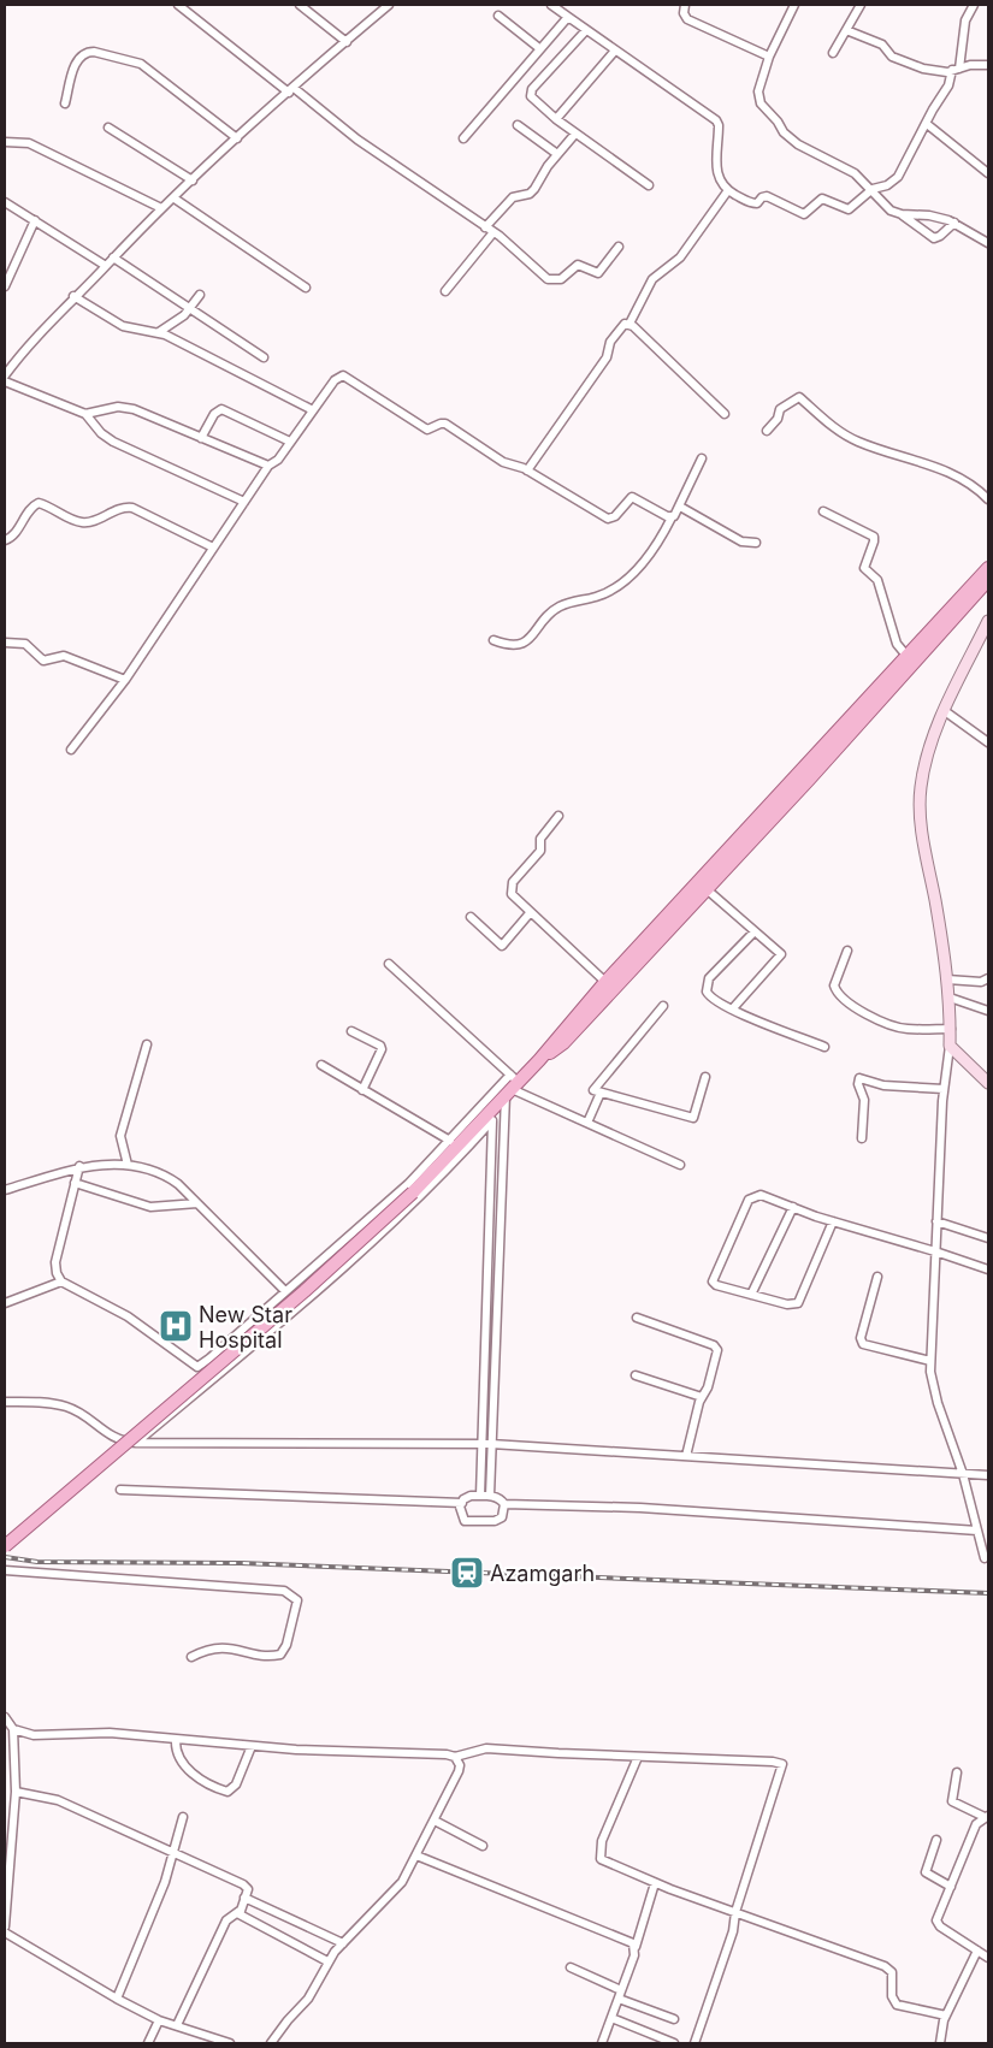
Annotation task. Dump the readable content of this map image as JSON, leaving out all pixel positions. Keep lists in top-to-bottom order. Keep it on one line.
{"places":{"hospital":["New Star Hospital"],"station":["Azamgarh"]}}
